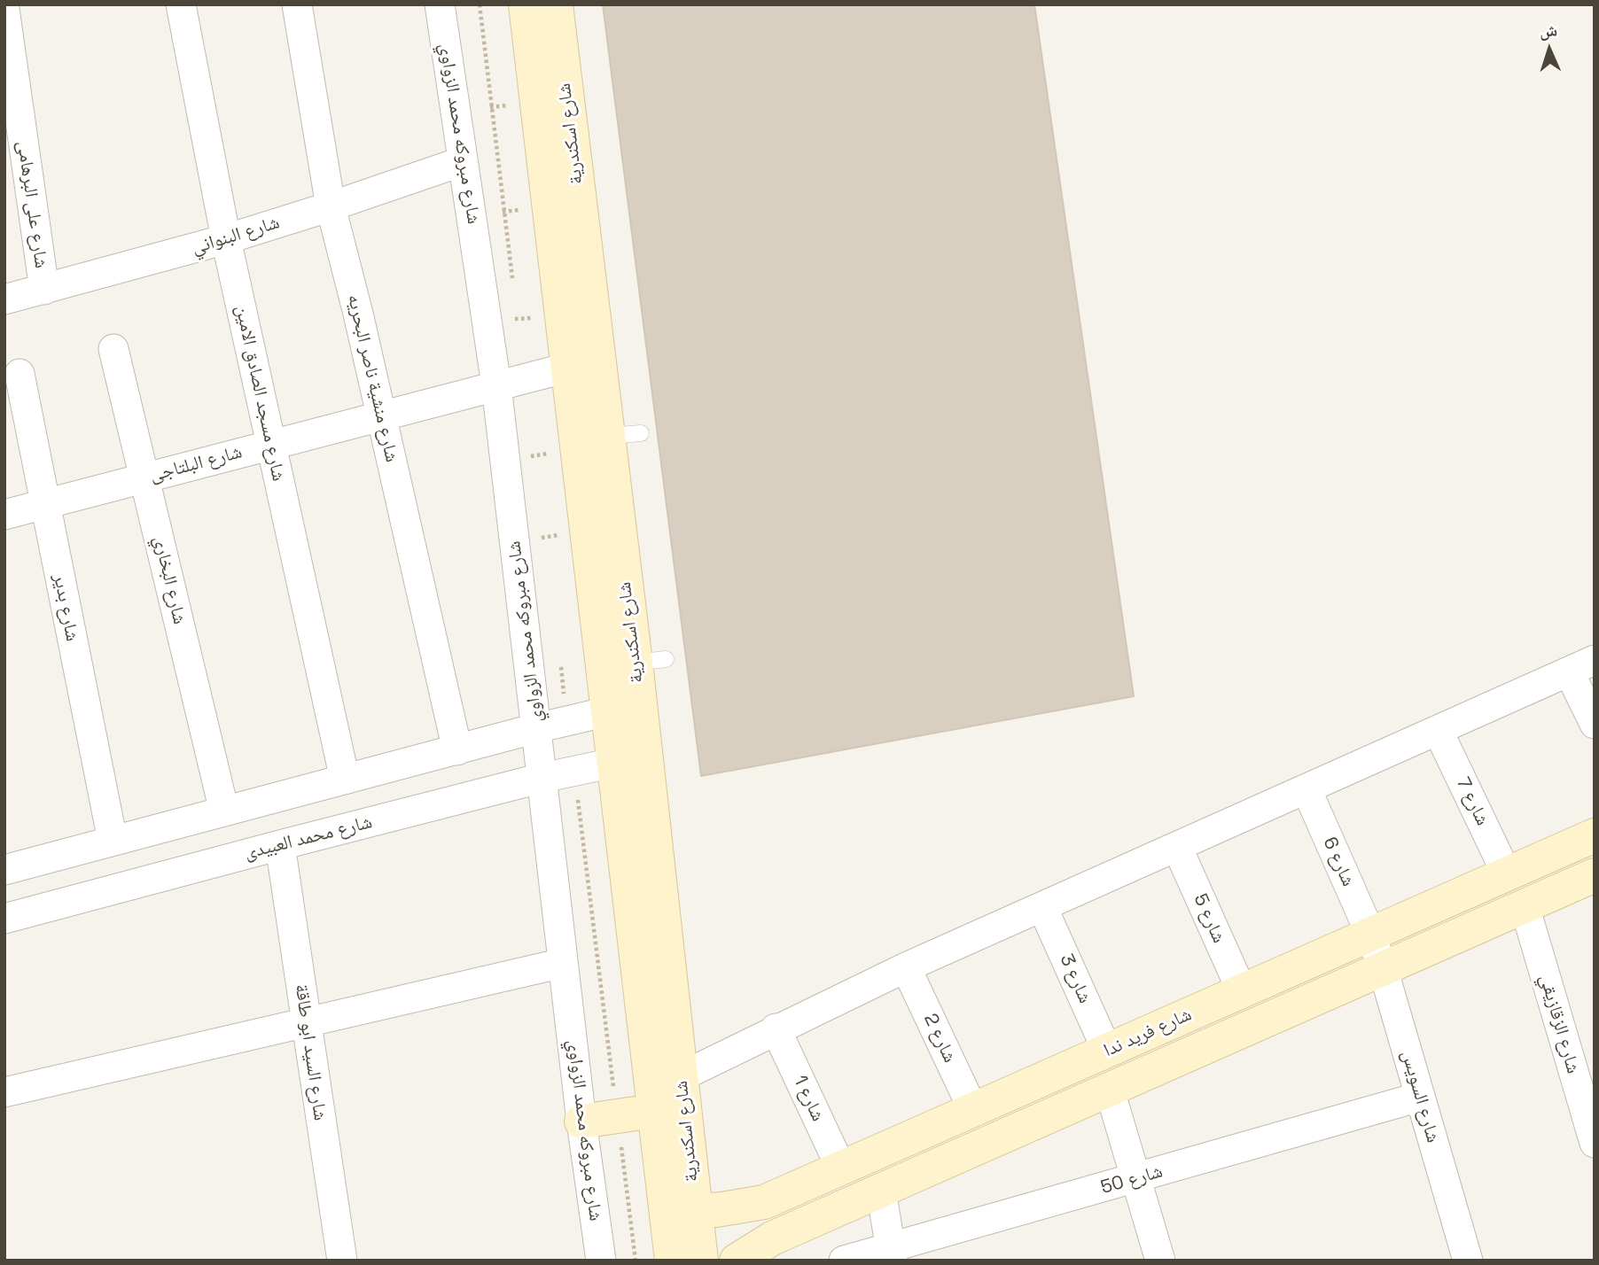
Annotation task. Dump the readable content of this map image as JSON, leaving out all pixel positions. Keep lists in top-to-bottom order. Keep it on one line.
{"streets":{"street":["شارع مبروكه محمد الزواوي","شارع اسكندرية","شارع على البرهامى","شارع البنواني","شارع منشية ناصر البحريه","شارع مسجد الصادق الامين","شارع البلتاجى","شارع البخاري","شارع بدير","شارع 7","شارع محمد العبيدى","شارع 6","شارع 5","شارع 3","شارع الزقازيقي","شارع فريد ندا","شارع 2","شارع السيد ابو طاقة","شارع السويس","شارع 1","شارع 50"]},"crossings":[["شارع مبروكه محمد الزواوي","شارع البنواني"],["شارع مبروكه محمد الزواوي","شارع البلتاجى"],["شارع مبروكه محمد الزواوي","شارع محمد العبيدى"],["شارع اسكندرية","شارع البلتاجى"],["شارع اسكندرية","شارع محمد العبيدى"],["شارع اسكندرية","شارع فريد ندا"],["شارع على البرهامى","شارع البنواني"],["شارع البنواني","شارع منشية ناصر البحريه"],["شارع البنواني","شارع مسجد الصادق الامين"],["شارع منشية ناصر البحريه","شارع البلتاجى"],["شارع مسجد الصادق الامين","شارع البلتاجى"],["شارع البلتاجى","شارع البخاري"],["شارع البلتاجى","شارع بدير"],["شارع البخاري","شارع محمد العبيدى"],["شارع 7","شارع فريد ندا"],["شارع محمد العبيدى","شارع السيد ابو طاقة"],["شارع 6","شارع فريد ندا"],["شارع 6","شارع السويس"],["شارع 5","شارع فريد ندا"],["شارع 3","شارع فريد ندا"],["شارع الزقازيقي","شارع فريد ندا"],["شارع فريد ندا","شارع 2"],["شارع فريد ندا","شارع السويس"],["شارع فريد ندا","شارع 1"],["شارع السويس","شارع 50"]],"north":"top"}
